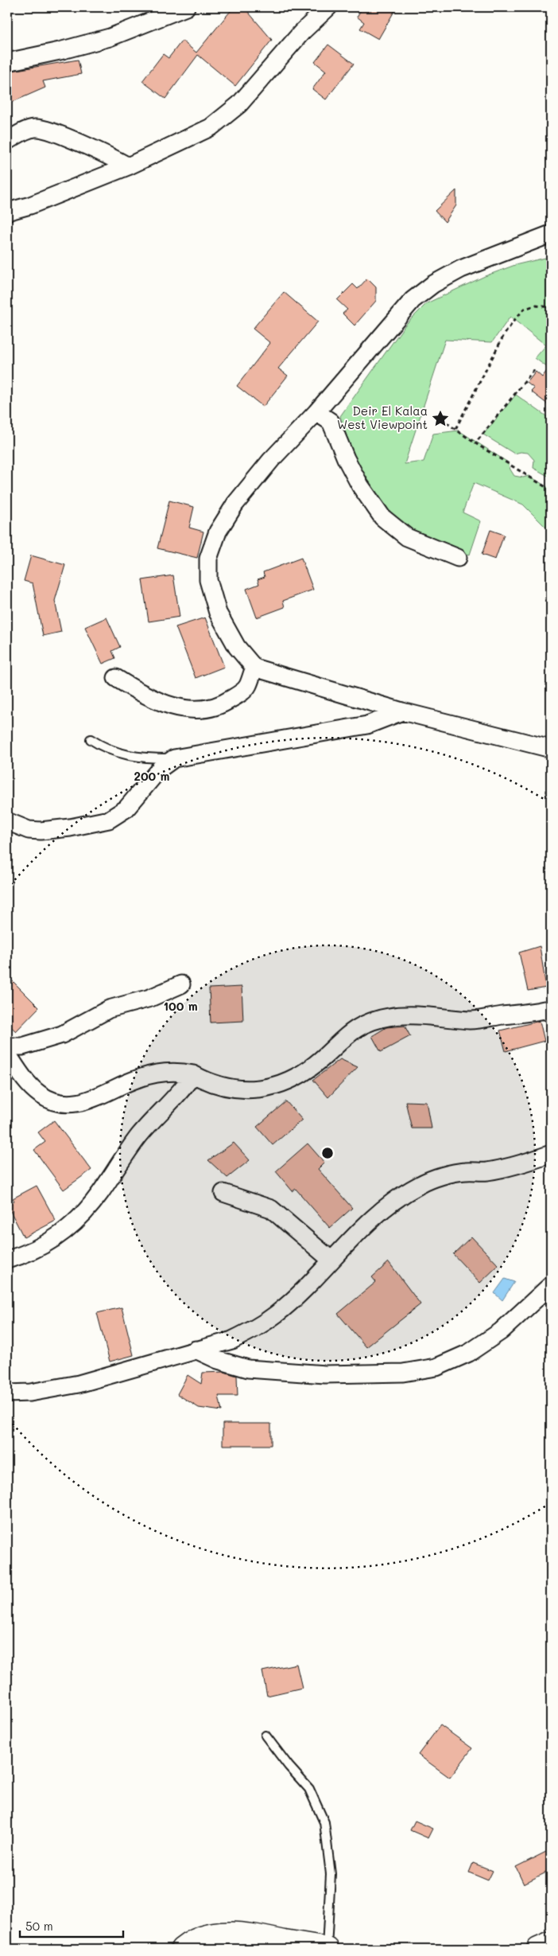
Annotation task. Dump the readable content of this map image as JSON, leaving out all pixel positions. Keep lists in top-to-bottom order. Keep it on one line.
{"places":{"place":["Deir El Kalaa West Viewpoint"]},"scale_bar":"50 m","rings":["200 m","100 m"]}
